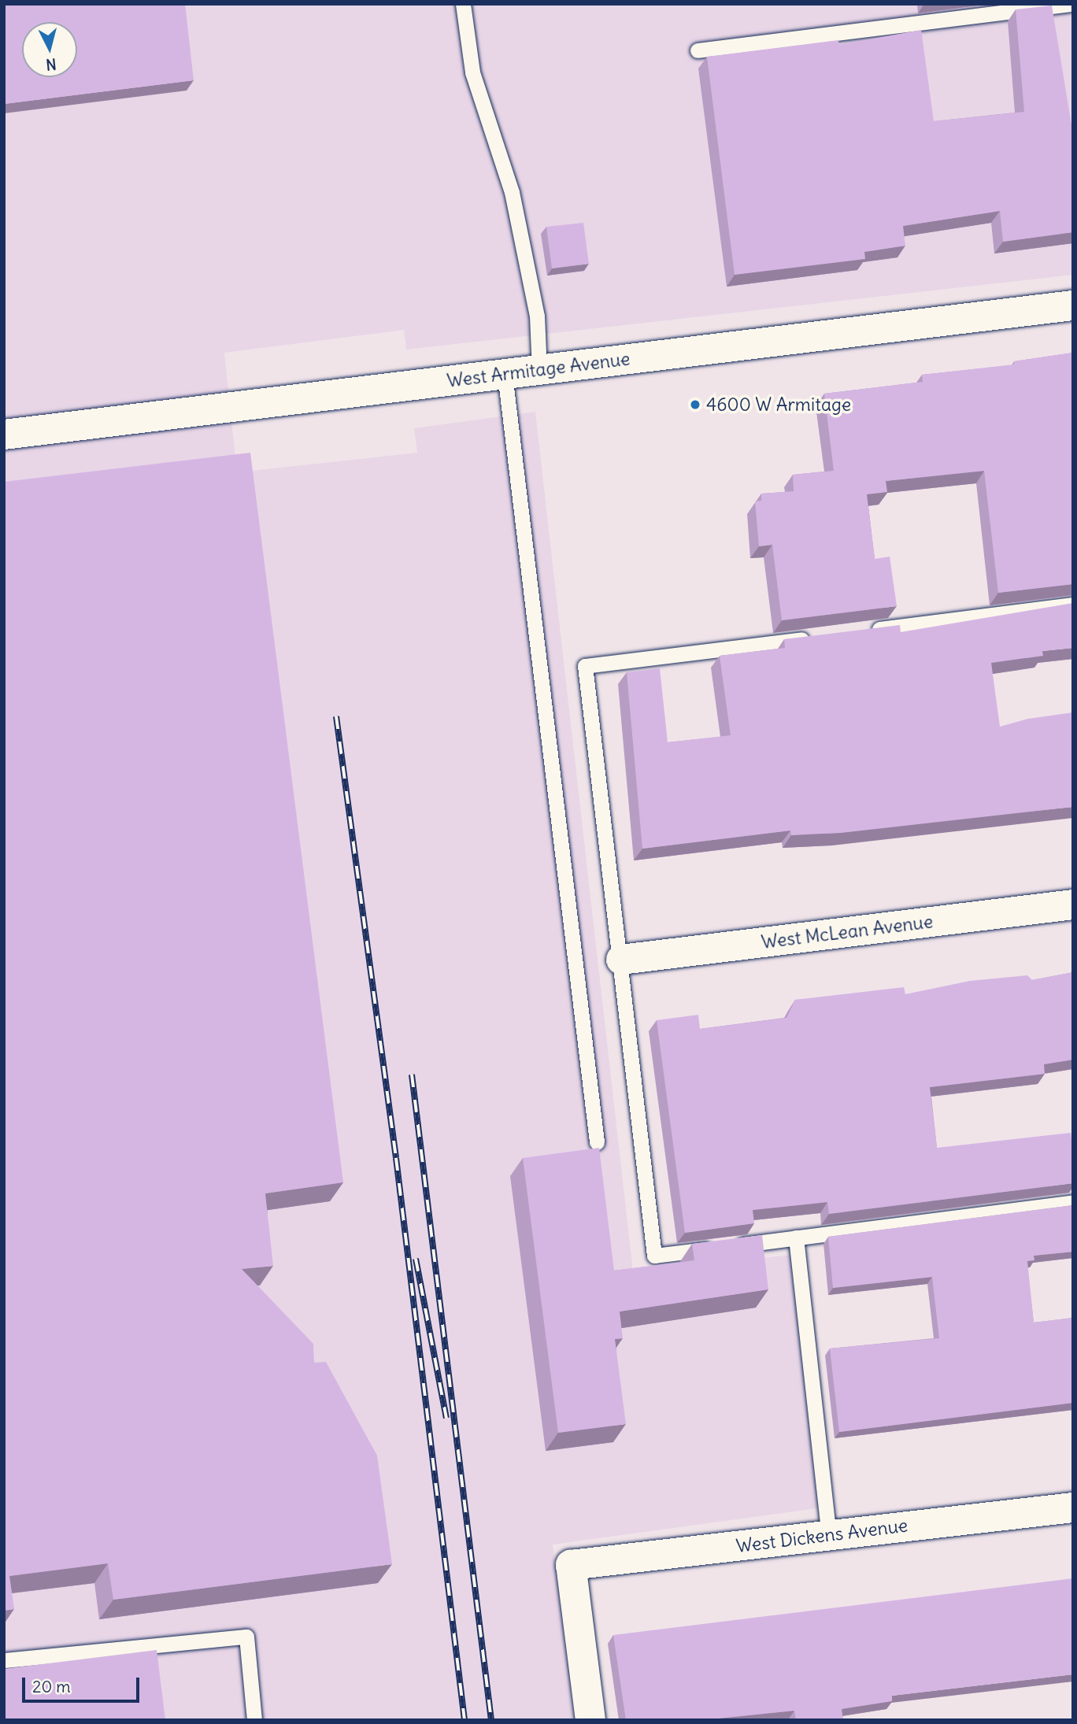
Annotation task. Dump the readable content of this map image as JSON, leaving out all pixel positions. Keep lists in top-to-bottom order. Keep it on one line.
{"streets":{"street":["West Armitage Avenue","West McLean Avenue","West Dickens Avenue"]},"places":["4600 W Armitage"],"scale_bar":"20 m","north":"bottom"}
